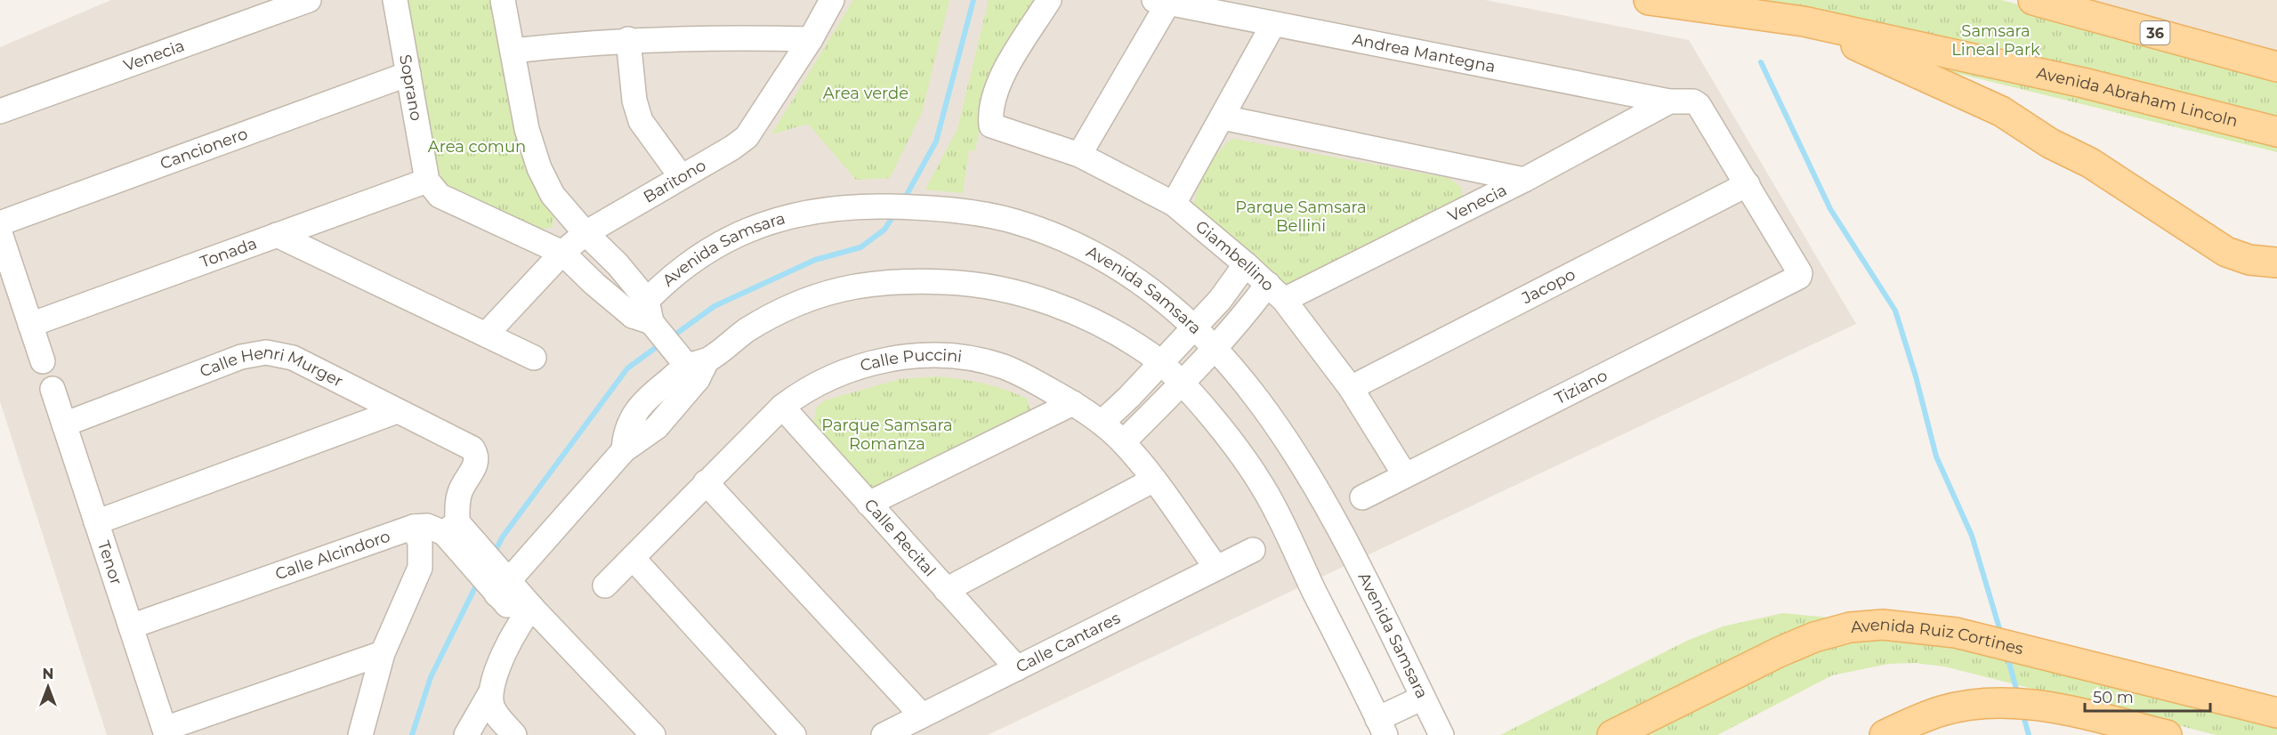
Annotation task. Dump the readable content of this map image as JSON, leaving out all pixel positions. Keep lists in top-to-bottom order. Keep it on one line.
{"streets":{"main road":["36","Avenida Abraham Lincoln","Avenida Ruiz Cortines"],"street":["Andrea Mantegna","Venecia","Soprano","Cancionero","Baritono","Avenida Samsara","Tonada","Giambellino","Jacopo","Calle Puccini","Calle Henri Murger","Tiziano","Calle Recital","Calle Alcindoro","Tenor","Calle Cantares"]},"crossings":[["Andrea Mantegna","Venecia"],["Andrea Mantegna","Jacopo"],["Andrea Mantegna","Tiziano"],["Venecia","Giambellino"],["Soprano","Cancionero"],["Soprano","Tonada"],["Giambellino","Jacopo"],["Giambellino","Tiziano"],["Jacopo","Tiziano"],["Calle Puccini","Calle Recital"],["Calle Puccini","Calle Cantares"],["Calle Henri Murger","Calle Alcindoro"],["Calle Henri Murger","Tenor"],["Calle Recital","Calle Cantares"],["Calle Alcindoro","Tenor"]],"parks":["Samsara Lineal Park","Area verde","Area comun","Parque Samsara Bellini","Parque Samsara Romanza"],"scale_bar":"50 m","north":"top"}
